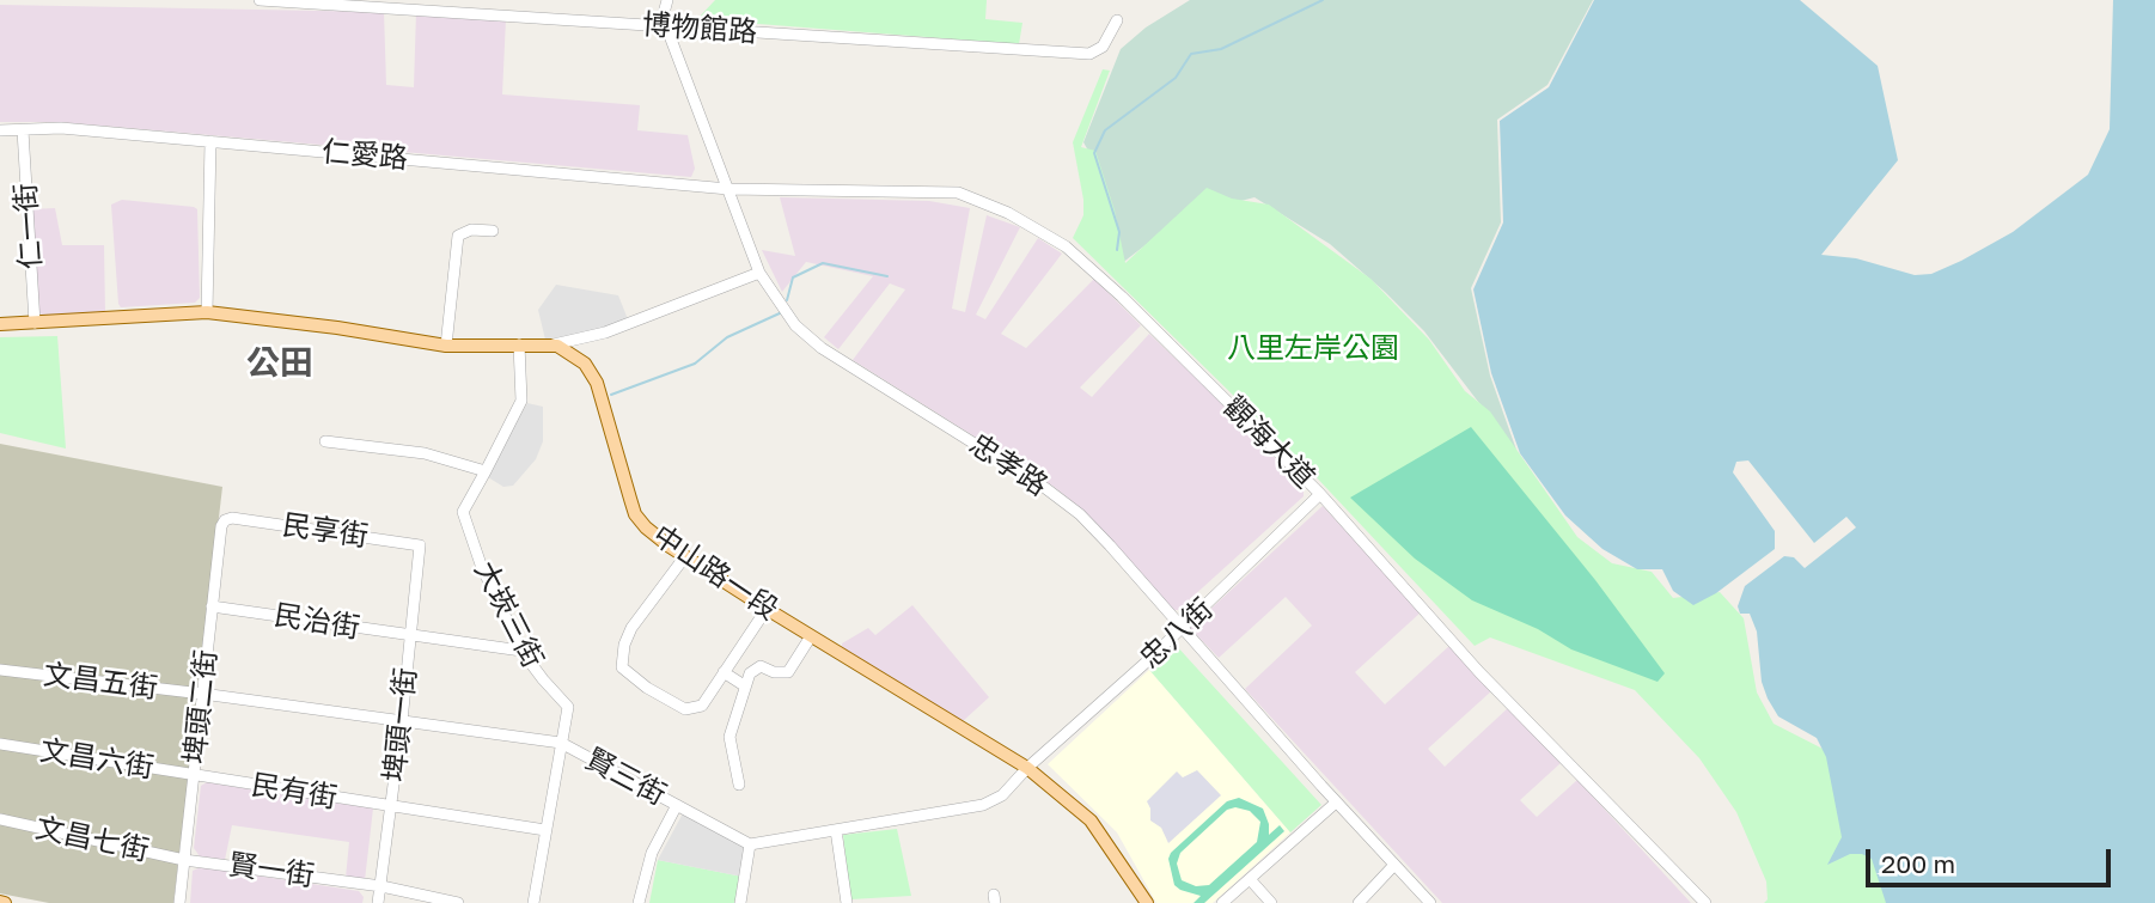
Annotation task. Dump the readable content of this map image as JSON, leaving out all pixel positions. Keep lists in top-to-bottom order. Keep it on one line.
{"streets":{"main road":["中山路一段"],"street":["博物館路","仁愛路","仁一街","觀海大道","忠孝路","民享街","大崁三街","民治街","忠八街","文昌五街","埤頭二街","埤頭一街","文昌六街","賢三街","民有街","文昌七街","賢一街"]},"crossings":[["博物館路","忠孝路"],["仁愛路","仁一街"],["仁愛路","觀海大道"],["仁愛路","忠孝路"],["觀海大道","忠孝路"],["觀海大道","忠八街"],["忠孝路","忠八街"],["民享街","埤頭二街"],["民享街","埤頭一街"],["中山路一段","忠八街"],["大崁三街","民治街"],["大崁三街","賢三街"],["大崁三街","民有街"],["民治街","埤頭二街"],["民治街","埤頭一街"],["文昌五街","埤頭二街"],["文昌五街","賢三街"],["埤頭二街","文昌六街"],["埤頭二街","賢三街"],["埤頭二街","民有街"],["埤頭二街","文昌七街"],["埤頭二街","賢一街"],["埤頭一街","賢三街"],["埤頭一街","民有街"],["埤頭一街","賢一街"],["文昌六街","民有街"],["文昌七街","賢一街"]],"districts":["公田"],"parks":["八里左岸公園"],"scale_bar":"200 m"}
